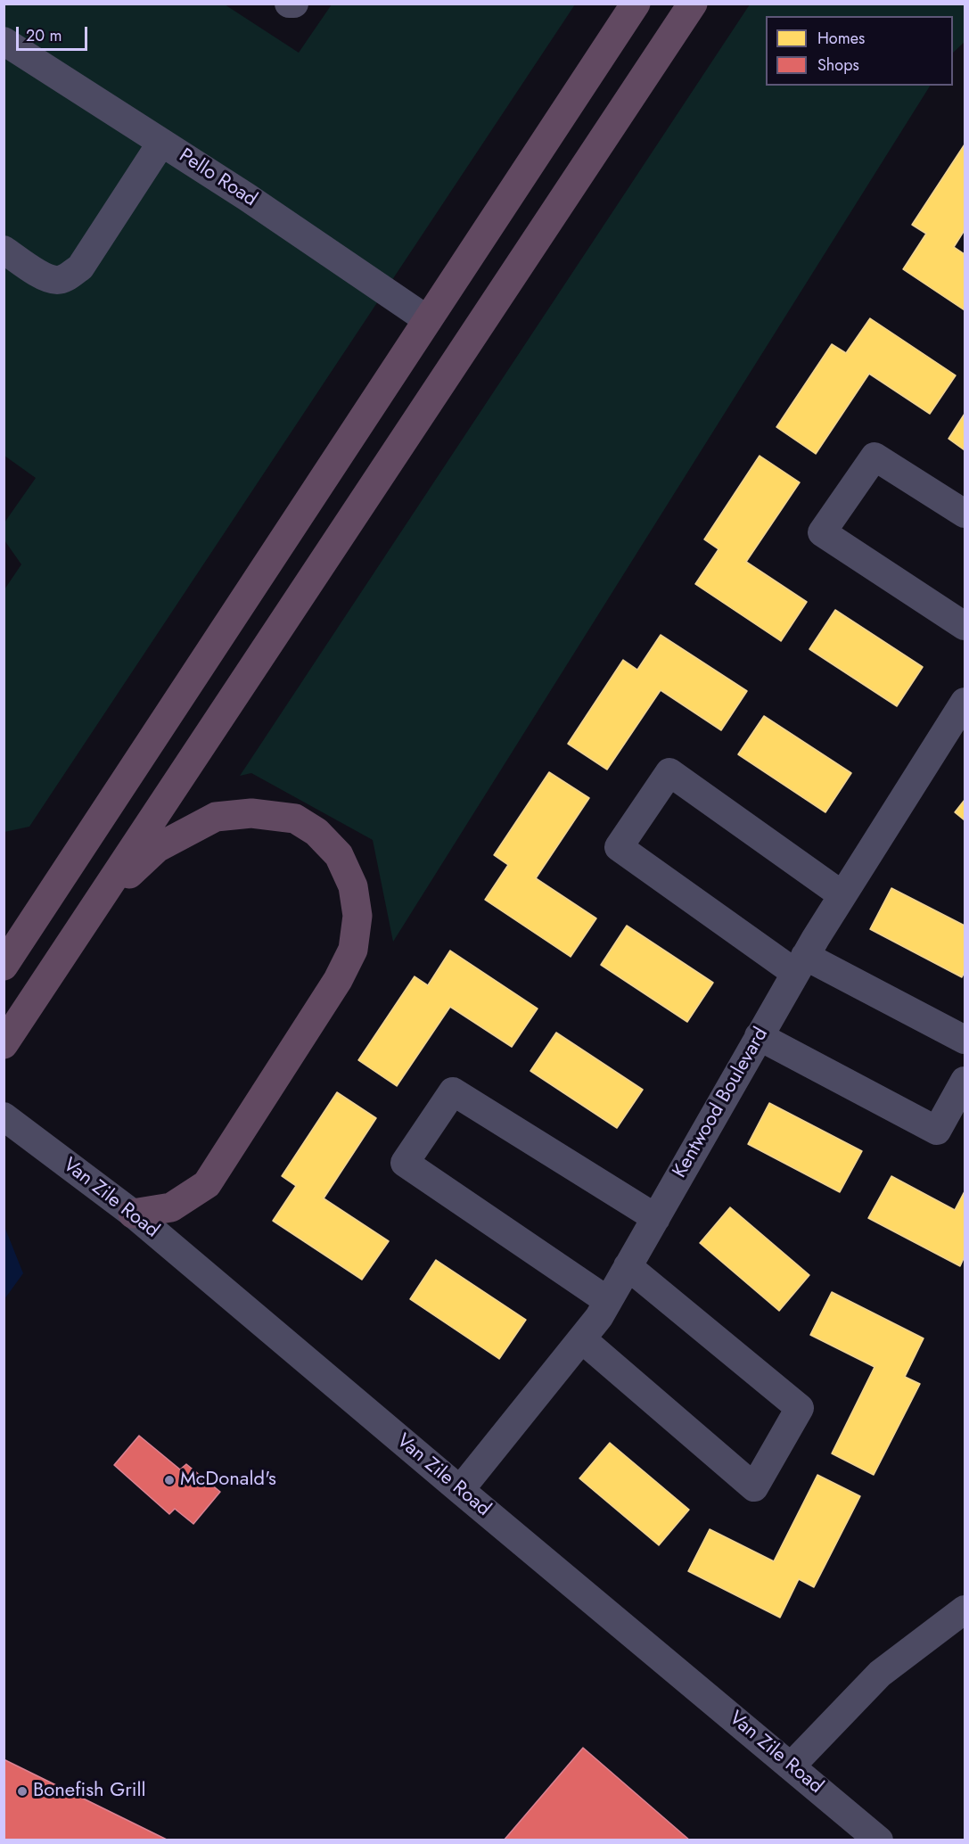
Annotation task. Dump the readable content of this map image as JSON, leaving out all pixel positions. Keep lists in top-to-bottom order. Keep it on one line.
{"streets":{"street":["Pello Road","Kentwood Boulevard","Van Zile Road"]},"crossings":[["Kentwood Boulevard","Van Zile Road"]],"places":["McDonald's","Bonefish Grill"],"legend":["Homes","Shops"],"scale_bar":"20 m"}
